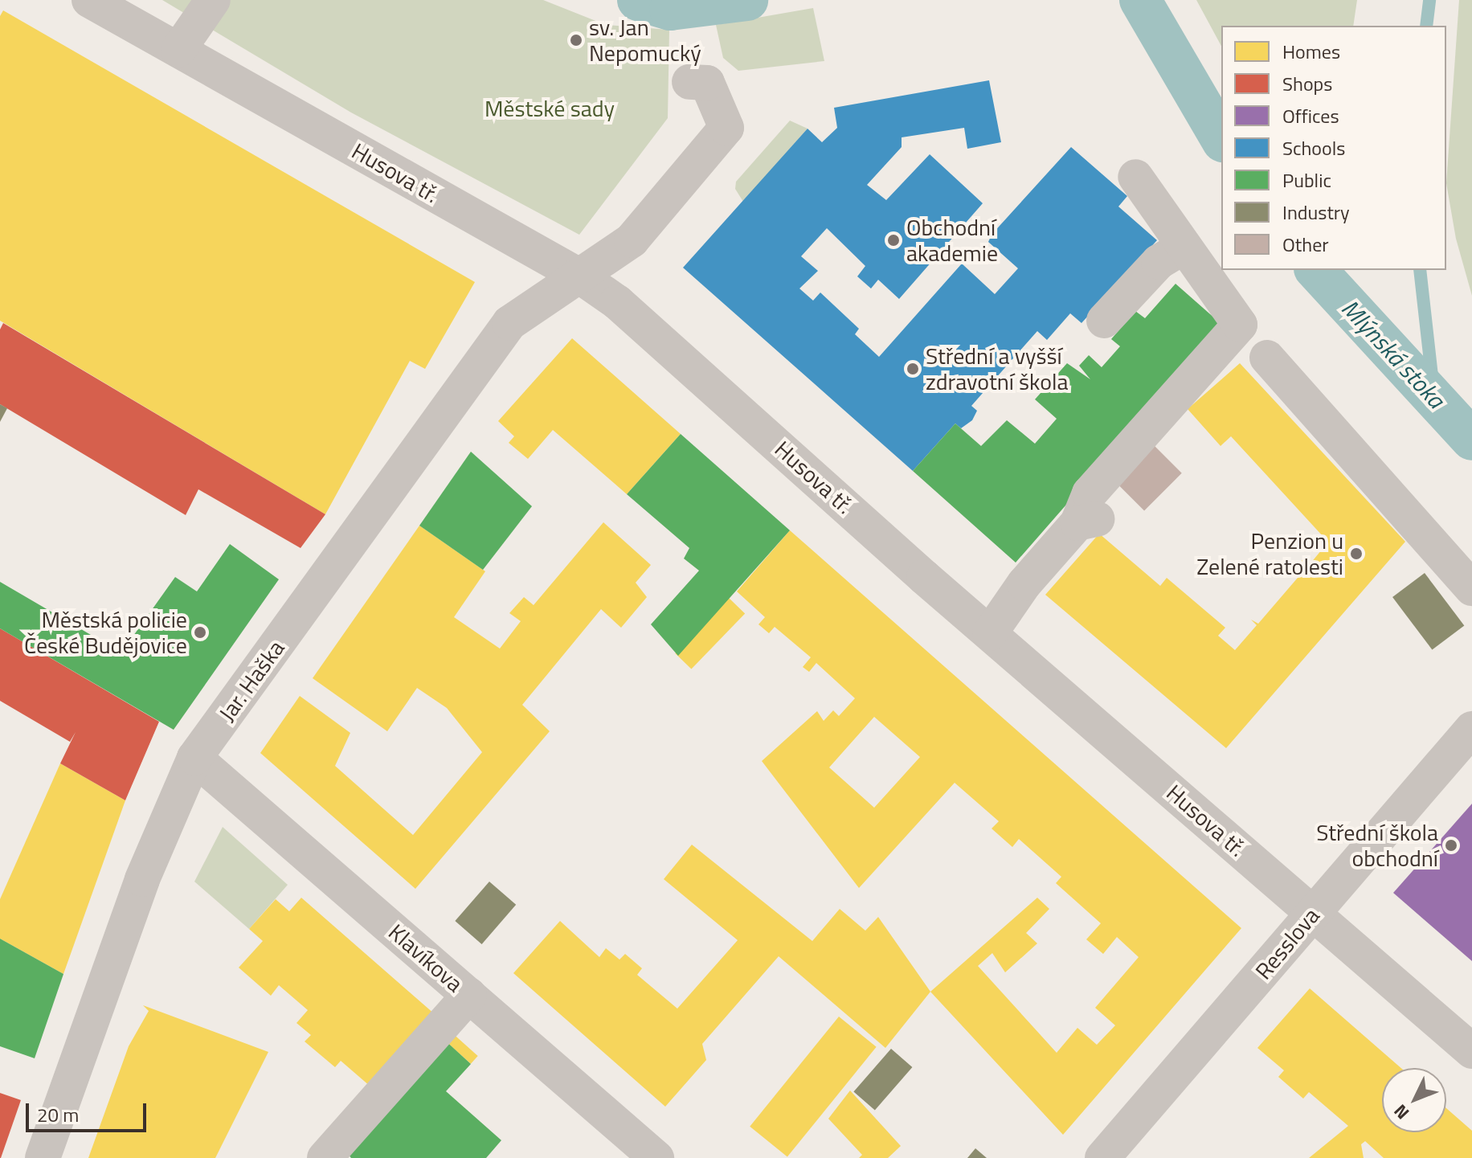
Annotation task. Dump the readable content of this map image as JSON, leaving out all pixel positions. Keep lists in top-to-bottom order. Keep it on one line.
{"streets":{"street":["Husova tř.","Jar. Haška","Resslova","Klavíkova"]},"crossings":[["Husova tř.","Jar. Haška"],["Husova tř.","Resslova"],["Jar. Haška","Klavíkova"]],"water":["Mlýnská stoka"],"parks":["Městské sady"],"places":["sv. Jan Nepomucký","Obchodní akademie","Střední a vyšší zdravotní škola","Penzion u Zelené ratolesti","Městská policie České Budějovice","Střední škola obchodní"],"legend":["Homes","Shops","Offices","Schools","Public","Industry","Other"],"scale_bar":"20 m","north":"bottom left"}
